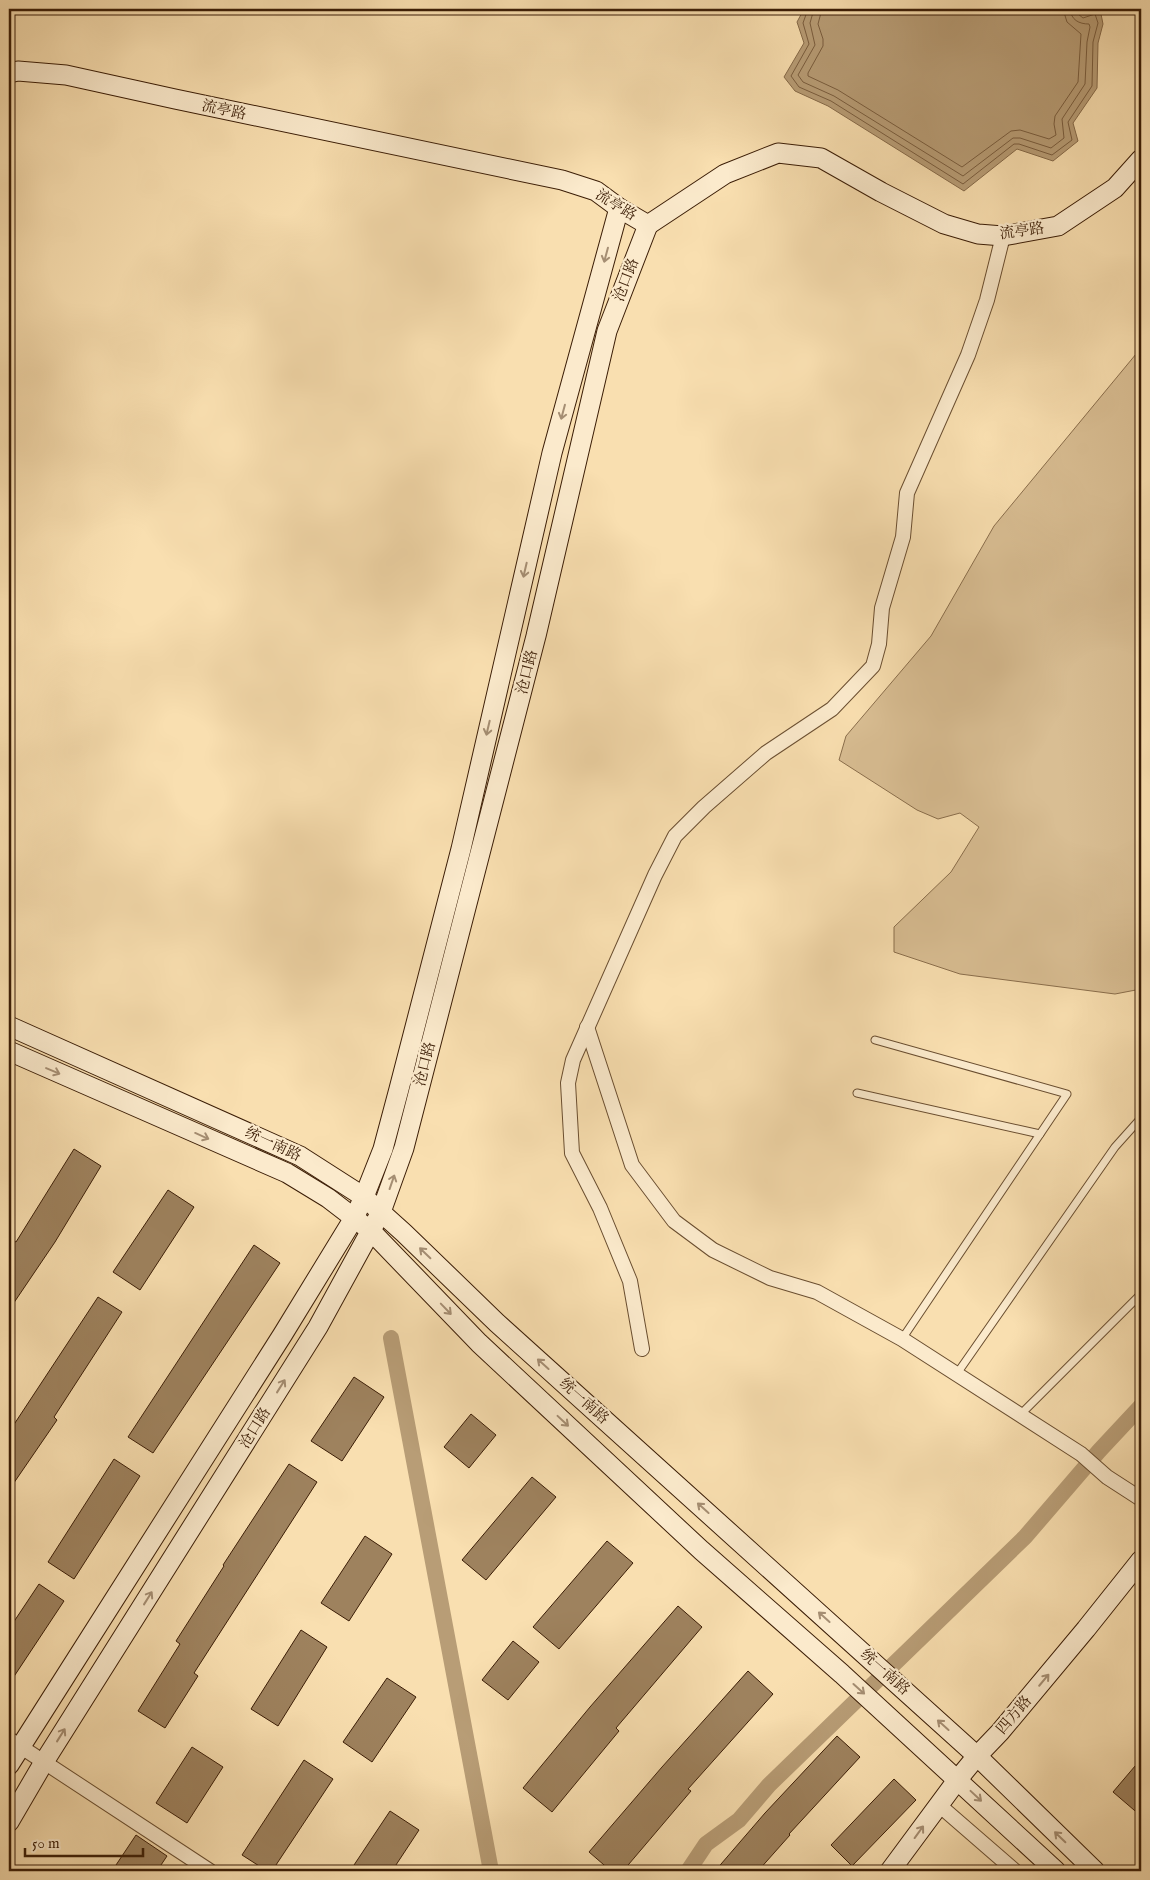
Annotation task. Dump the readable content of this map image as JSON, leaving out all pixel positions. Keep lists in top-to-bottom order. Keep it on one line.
{"streets":{"street":["流亭路","沧口路","统一南路","四方路"]},"crossings":[["流亭路","沧口路"],["沧口路","统一南路"],["统一南路","四方路"]],"one_way":["四方路"],"scale_bar":"50 m"}
